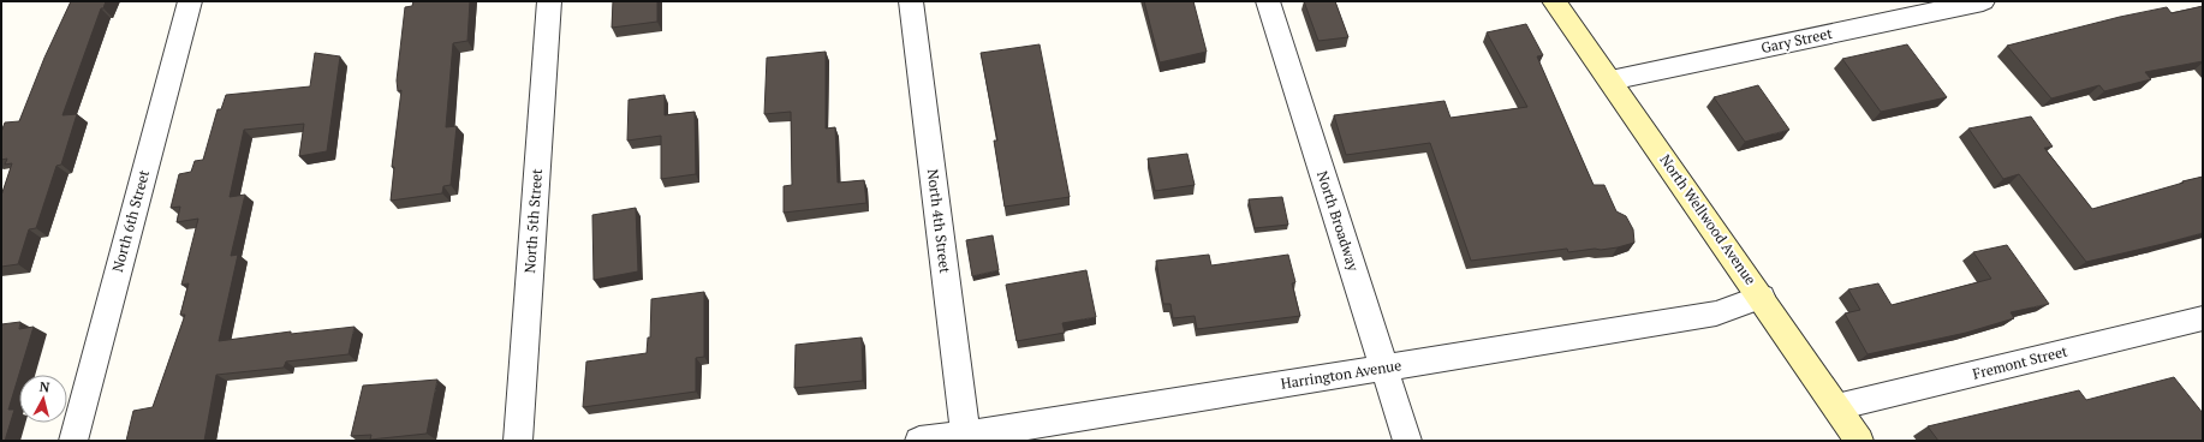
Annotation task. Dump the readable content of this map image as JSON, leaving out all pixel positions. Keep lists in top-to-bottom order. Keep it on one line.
{"streets":{"main road":["North Wellwood Avenue"],"street":["Gary Street","North 6th Street","North 5th Street","North 4th Street","North Broadway","Fremont Street","Harrington Avenue"]},"crossings":[["Gary Street","North Wellwood Avenue"],["North Wellwood Avenue","Fremont Street"],["North Wellwood Avenue","Harrington Avenue"],["North 4th Street","Harrington Avenue"],["North Broadway","Harrington Avenue"]],"north":"top"}
